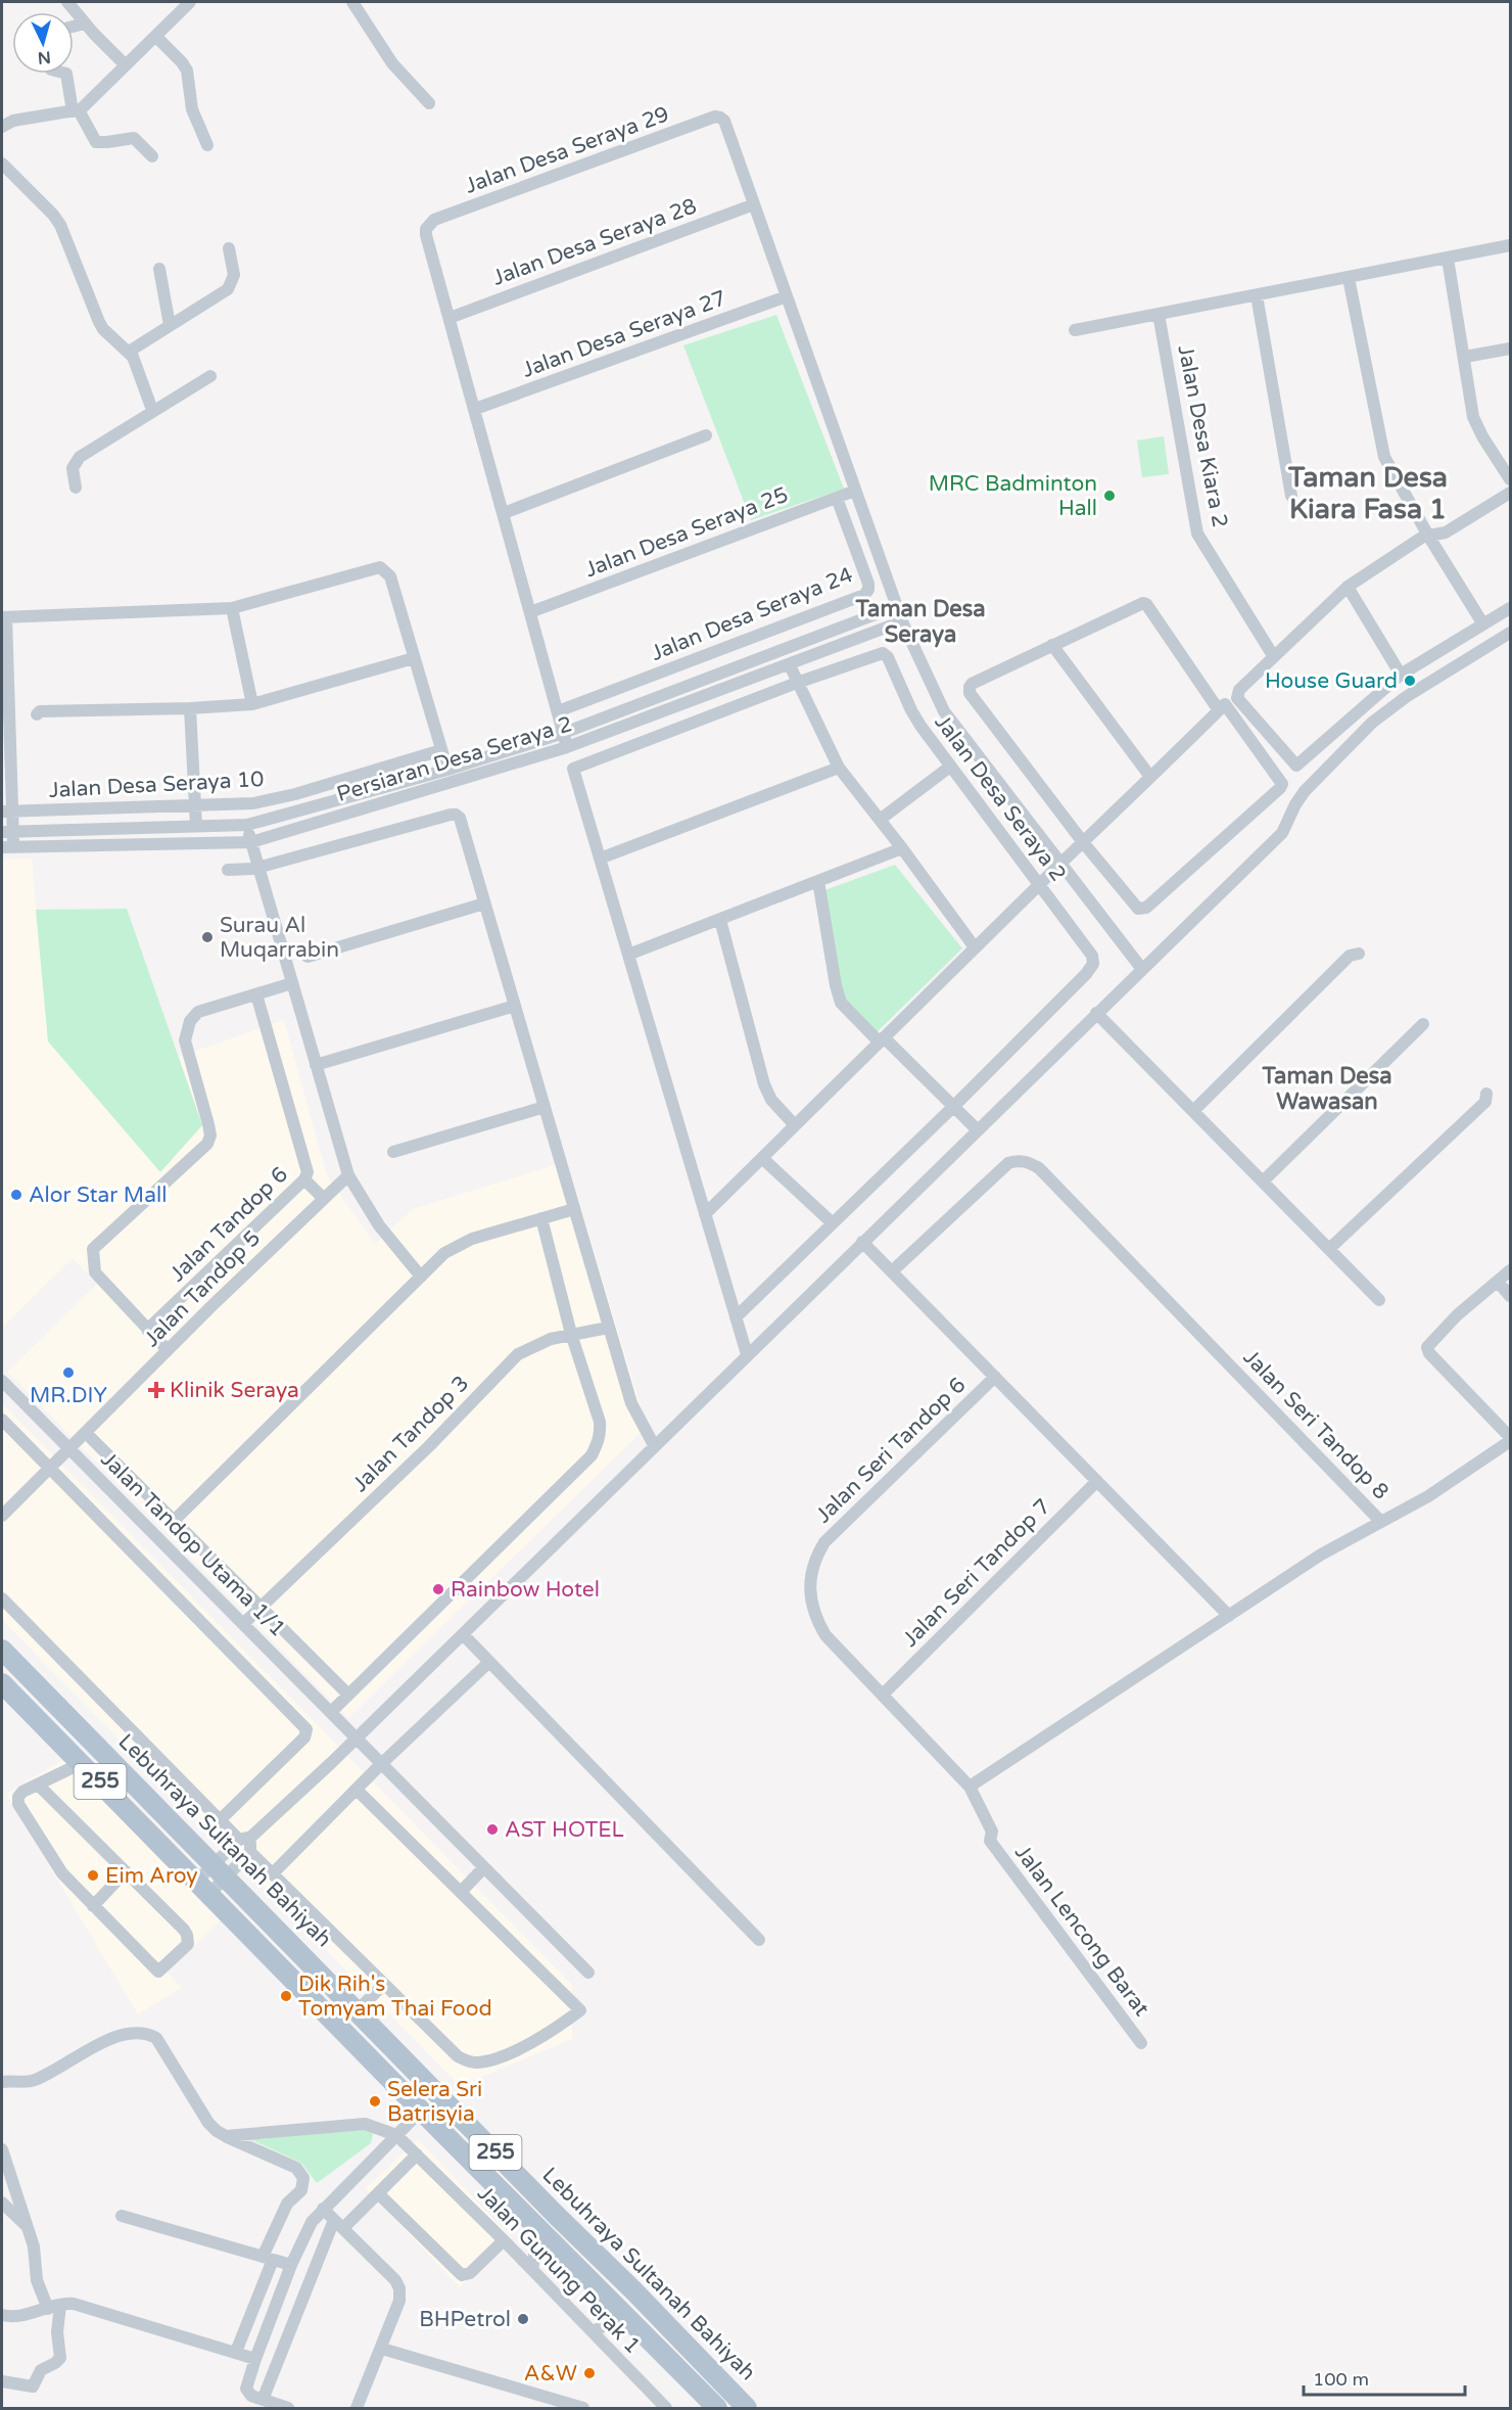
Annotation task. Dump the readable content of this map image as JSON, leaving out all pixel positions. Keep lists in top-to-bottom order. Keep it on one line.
{"streets":{"main road":["255","Lebuhraya Sultanah Bahiyah"],"street":["Jalan Desa Seraya 29","Jalan Desa Seraya 28","Jalan Desa Seraya 27","Jalan Desa Kiara 2","Jalan Desa Seraya 25","Jalan Desa Seraya 24","Persiaran Desa Seraya 2","Jalan Desa Seraya 10","Jalan Desa Seraya 2","Jalan Tandop 6","Jalan Tandop 5","Jalan Seri Tandop 8","Jalan Tandop 3","Jalan Seri Tandop 6","Jalan Tandop Utama 1/1","Jalan Seri Tandop 7","Jalan Lencong Barat","Jalan Gunung Perak 1"]},"crossings":[["Jalan Desa Seraya 29","Jalan Desa Seraya 28"],["Jalan Desa Seraya 25","Jalan Desa Seraya 24"],["Jalan Tandop 5","Jalan Tandop Utama 1/1"],["Jalan Seri Tandop 8","Jalan Seri Tandop 6"],["Jalan Tandop 3","Jalan Tandop Utama 1/1"],["Jalan Seri Tandop 6","Jalan Seri Tandop 7"],["Jalan Seri Tandop 6","Jalan Lencong Barat"]],"districts":["Taman Desa Kiara Fasa 1","Taman Desa Seraya","Taman Desa Wawasan"],"places":{"other":["MRC Badminton Hall","House Guard","Surau Al Muqarrabin","Alor Star Mall","MR.DIY","Rainbow Hotel","AST HOTEL","Eim Aroy","Dik Rih's Tomyam Thai Food","Selera Sri Batrisyia","BHPetrol","A&W"],"health":["Klinik Seraya"]},"scale_bar":"100 m","north":"bottom"}
